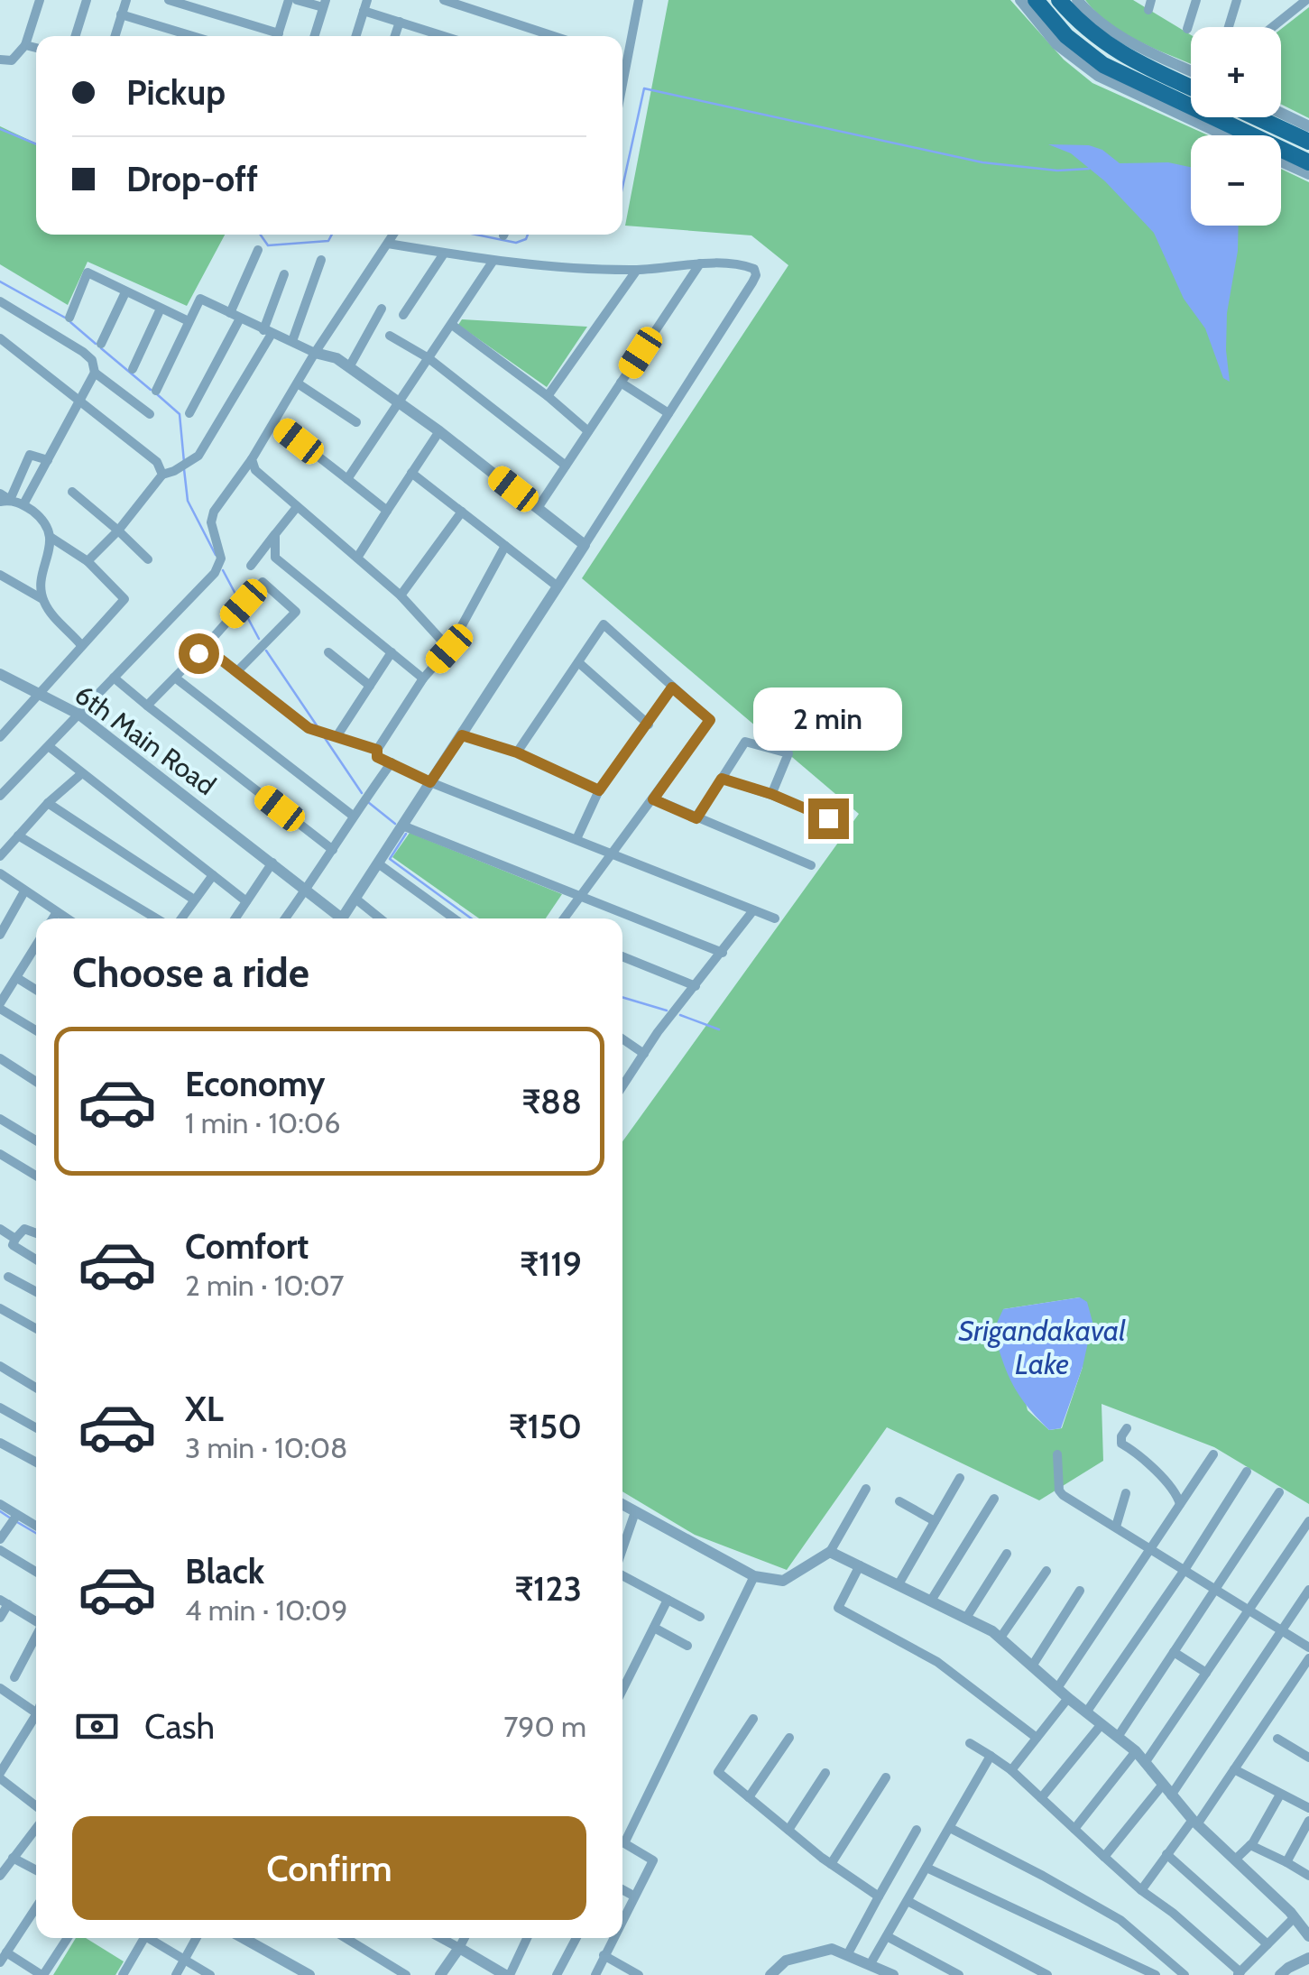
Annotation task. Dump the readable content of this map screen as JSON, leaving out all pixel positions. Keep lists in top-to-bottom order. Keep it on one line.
{"streets":{"street":["6th Main Road"]},"water":["Srigandakaval Lake"],"page":{"map_buttons":["+","−"],"banner":["Pickup","Drop-off"],"bubble":"2 min","heading":"Choose a ride","list":[{"name":"Economy","note":"1 min · 10:06","value":"₹88"},{"name":"Comfort","note":"2 min · 10:07","value":"₹119"},{"name":"XL","note":"3 min · 10:08","value":"₹150"},{"name":"Black","note":"4 min · 10:09","value":"₹123"}],"pay":["Cash","790 m"],"buttons":"Confirm"}}
